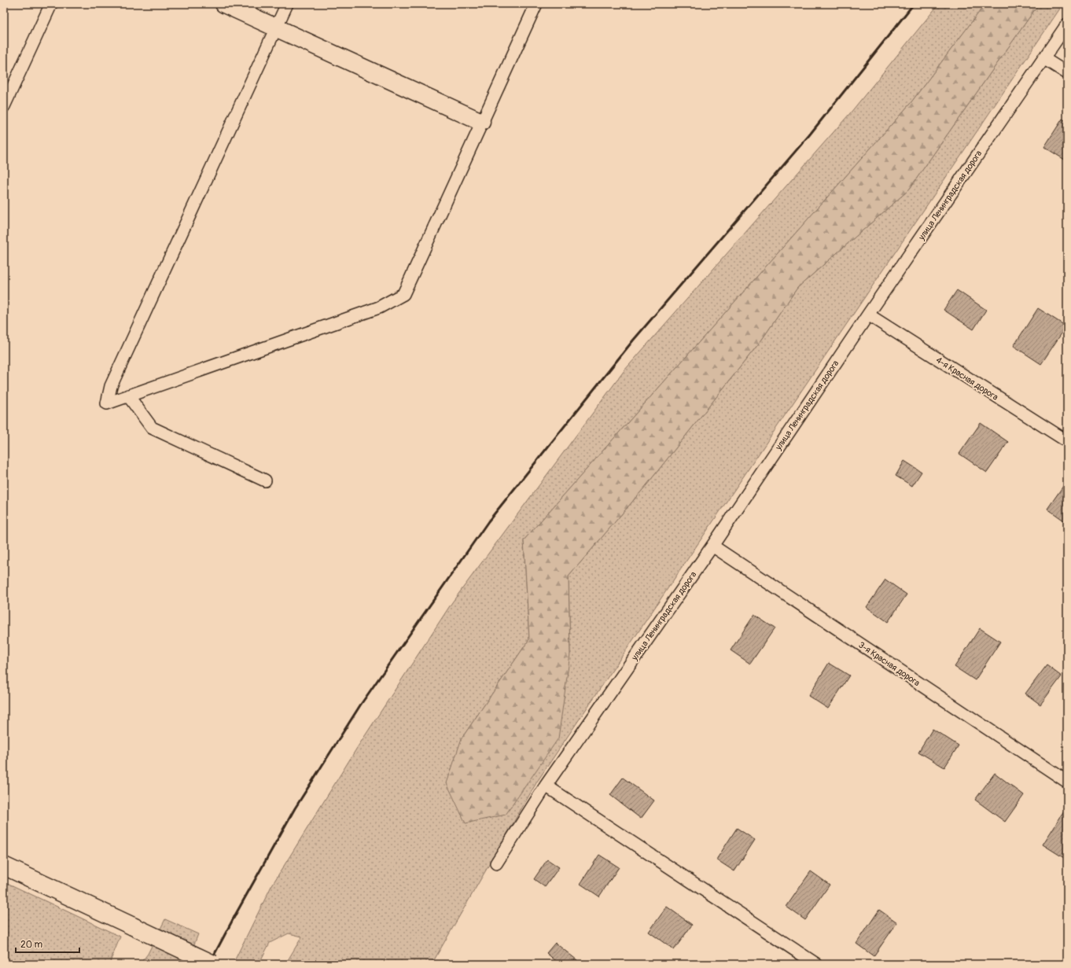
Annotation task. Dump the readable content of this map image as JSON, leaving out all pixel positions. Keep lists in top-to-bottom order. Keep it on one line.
{"streets":{"lane":["улица Ленинградская дорога","4-я Красная дорога","3-я Красная дорога"]},"crossings":[["улица Ленинградская дорога","4-я Красная дорога"],["улица Ленинградская дорога","3-я Красная дорога"]],"scale_bar":"20 m"}
